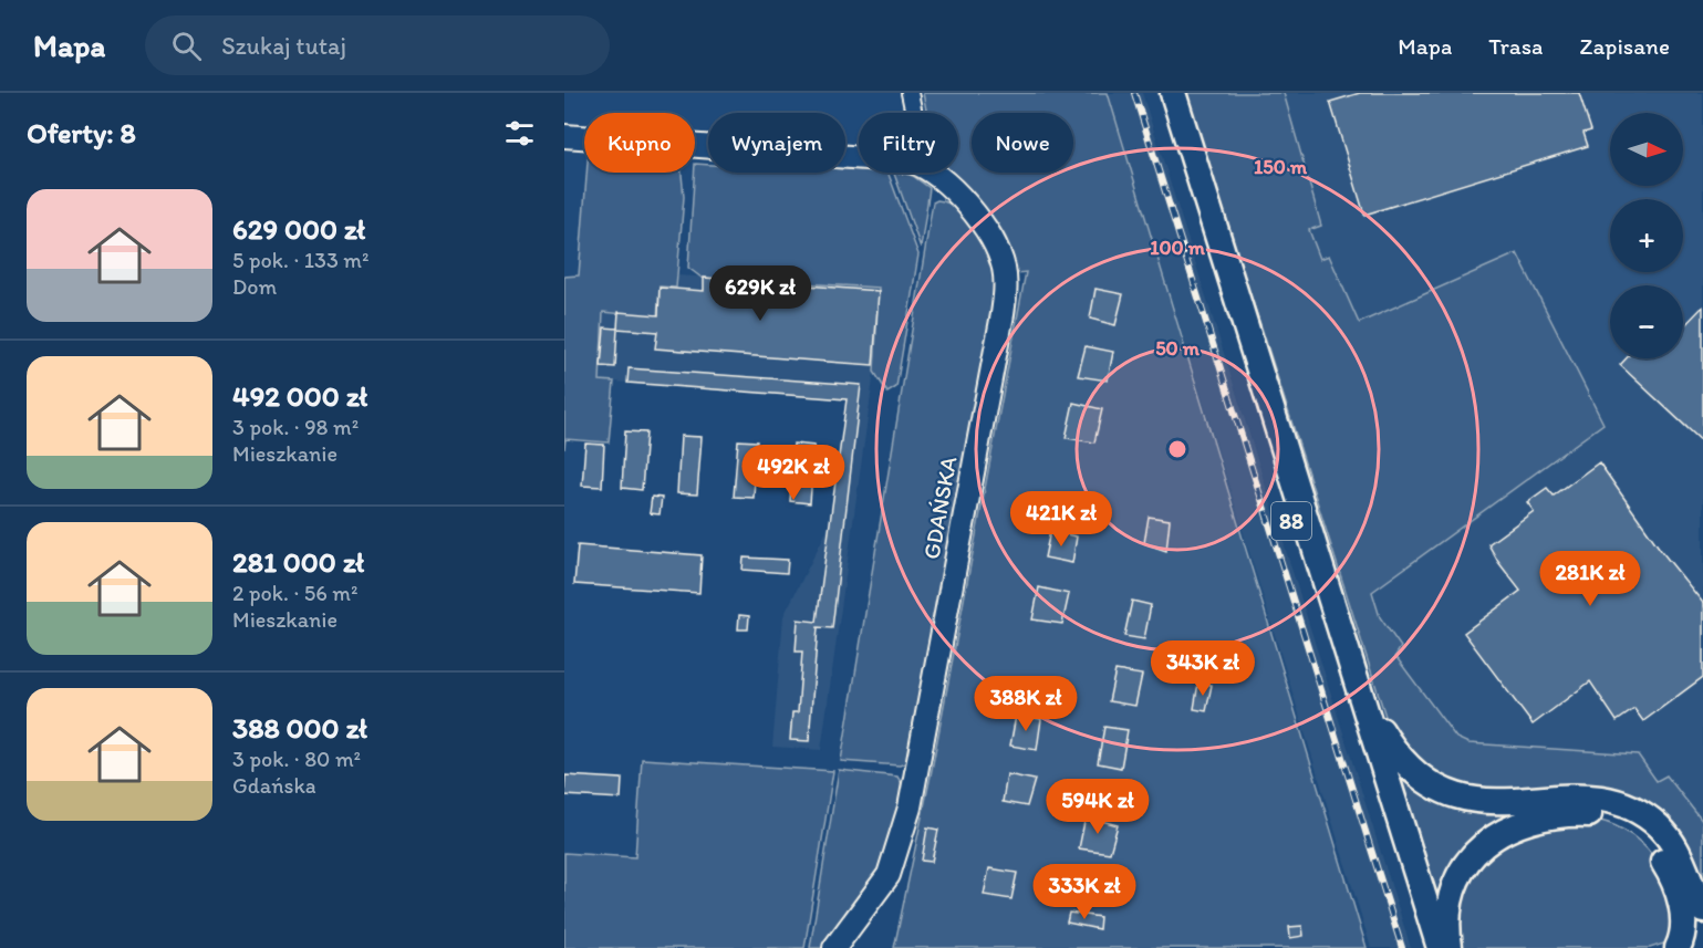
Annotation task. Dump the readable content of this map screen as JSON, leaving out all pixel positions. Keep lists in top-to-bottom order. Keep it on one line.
{"streets":{"main road":["88"],"street":["GDAŃSKA"]},"north":"right","page":{"header":"Mapa","search":"Szukaj tutaj","nav":["Mapa","Trasa","Zapisane"],"heading":"Oferty: 8","map_buttons":["+","−"],"chip":["Kupno","Wynajem","Filtry","Nowe"],"list":[{"name":"629 000 zł","note":"5 pok. · 133 m² · Dom"},{"name":"492 000 zł","note":"3 pok. · 98 m² · Mieszkanie"},{"name":"281 000 zł","note":"2 pok. · 56 m² · Mieszkanie"},{"name":"388 000 zł","note":"3 pok. · 80 m² · Gdańska"}],"price":["629K zł","492K zł","421K zł","281K zł","343K zł","388K zł","594K zł","333K zł"]},"rings":["150 m","100 m","50 m"]}
